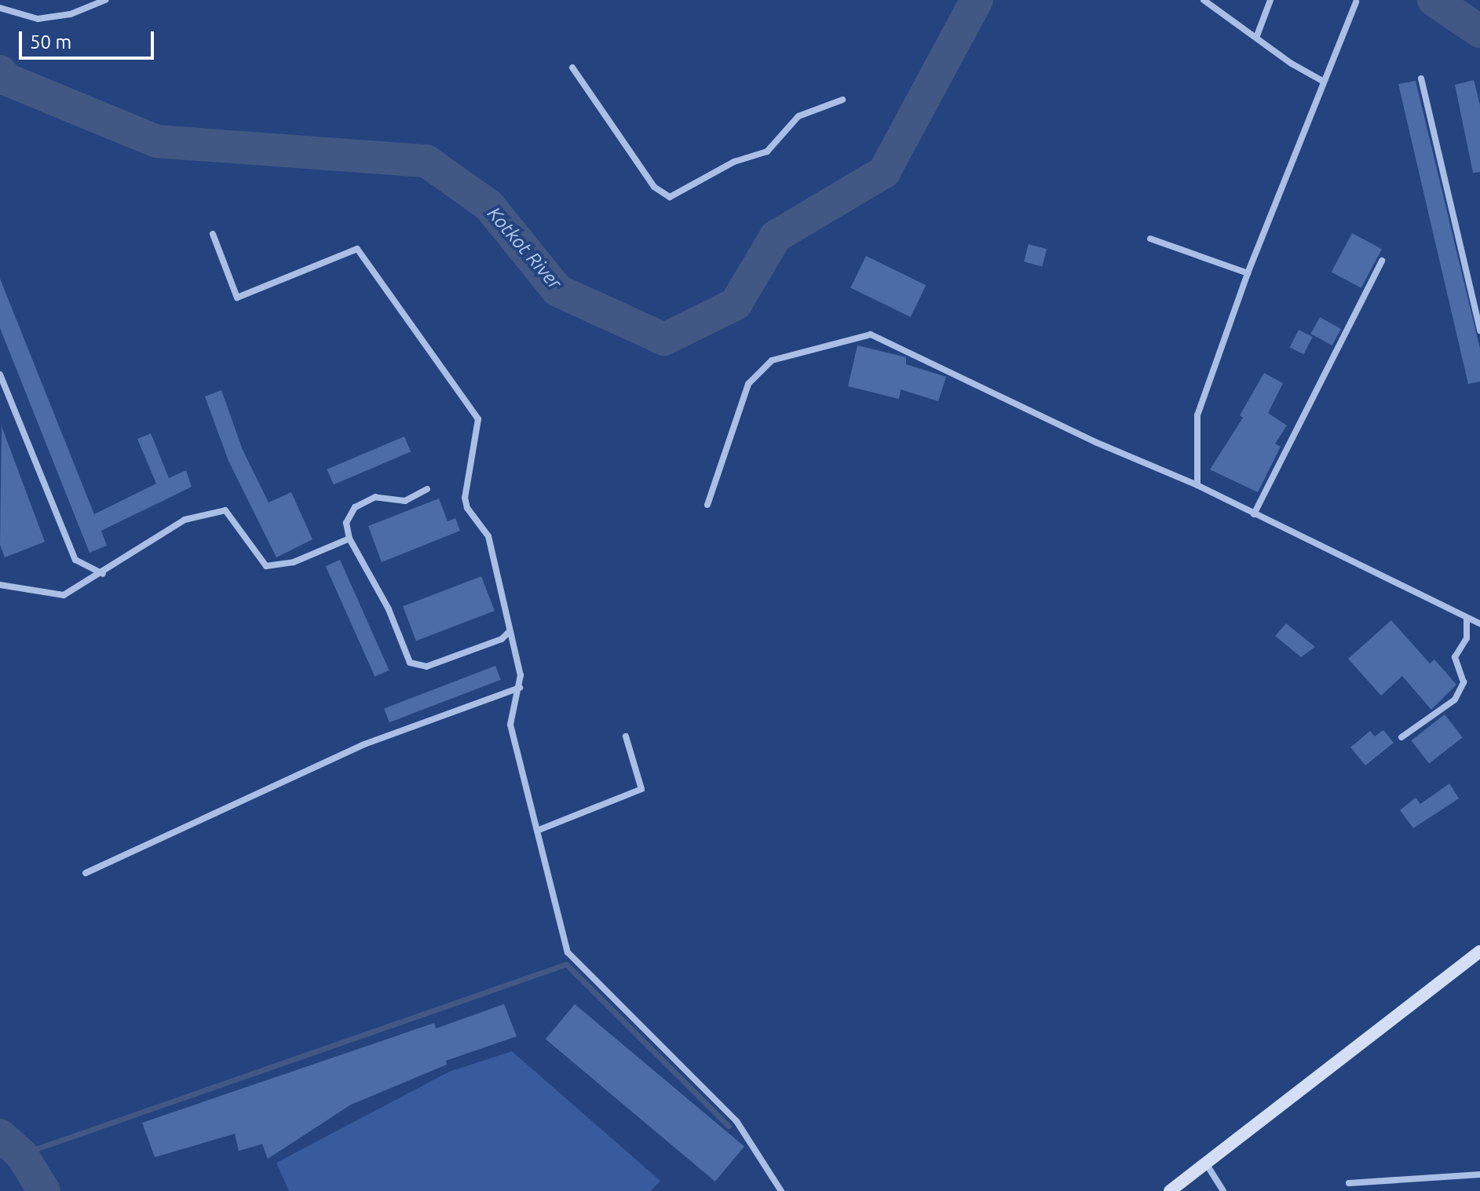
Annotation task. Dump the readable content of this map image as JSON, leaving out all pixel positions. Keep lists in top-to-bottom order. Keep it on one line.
{"water":["Kotkot River"],"scale_bar":"50 m"}
